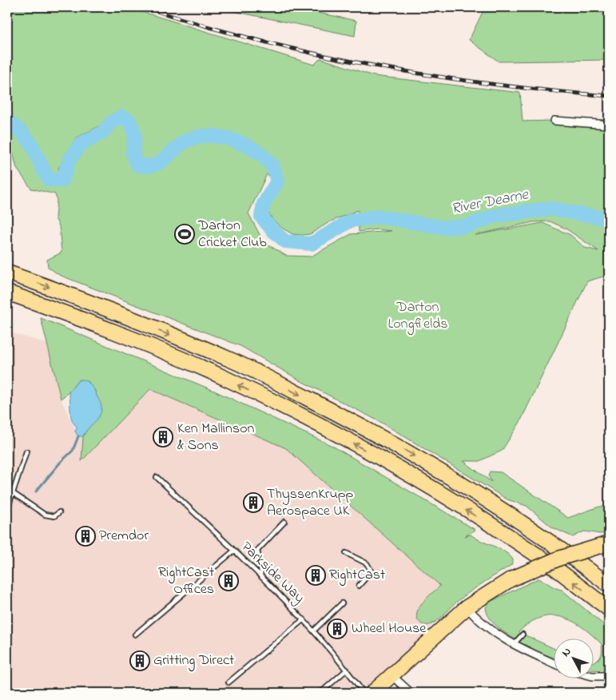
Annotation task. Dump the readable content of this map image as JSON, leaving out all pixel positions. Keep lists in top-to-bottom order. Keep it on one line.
{"streets":{"lane":["Parkside Way"]},"water":["River Dearne"],"parks":["Darton Longfields"],"places":{"sports":["Darton Cricket Club"],"building":["Ken Mallinson & Sons","ThyssenKrupp Aerospace UK","Premdor","RightCast","RightCast Offices","Wheel House","Gritting Direct"]},"north":"top left"}
